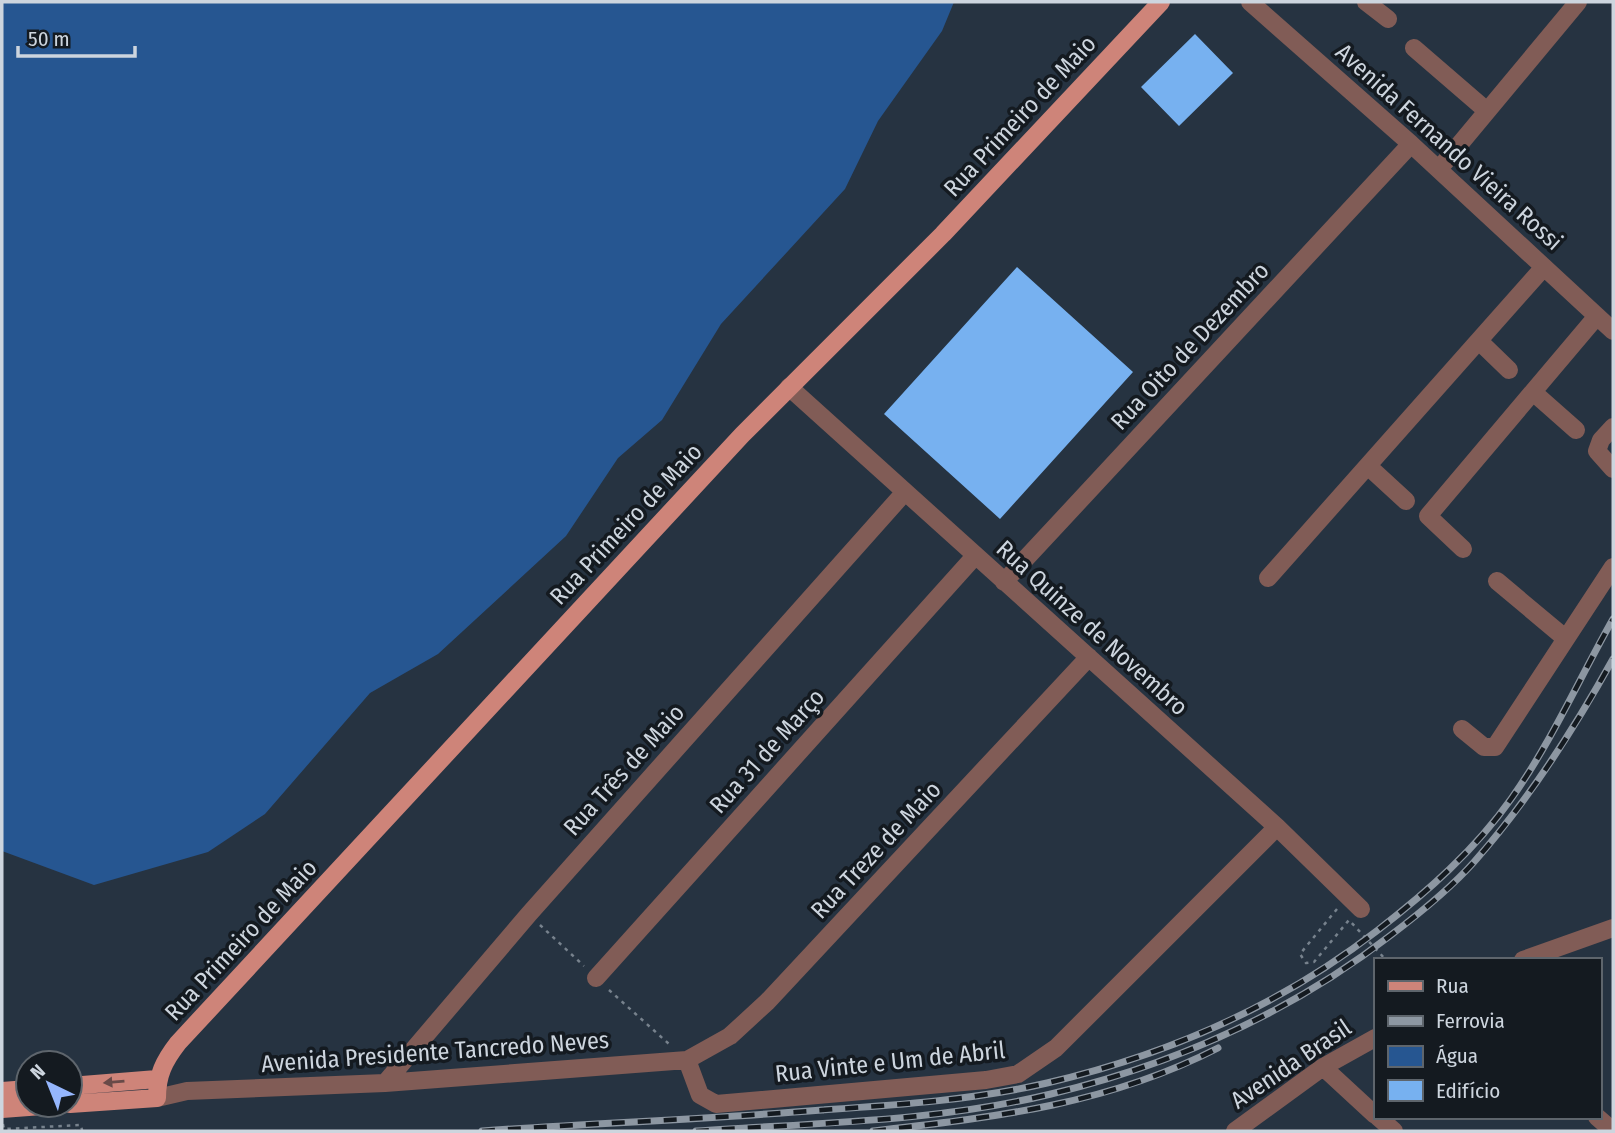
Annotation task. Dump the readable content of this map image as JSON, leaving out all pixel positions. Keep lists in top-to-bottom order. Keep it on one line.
{"streets":{"main road":["Rua Primeiro de Maio","Avenida Presidente Tancredo Neves"],"street":["Avenida Fernando Vieira Rossi","Rua Oito de Dezembro","Rua Quinze de Novembro","Rua 31 de Março","Rua Três de Maio","Rua Treze de Maio","Rua Vinte e Um de Abril","Avenida Brasil"]},"crossings":[["Rua Primeiro de Maio","Rua Quinze de Novembro"],["Rua Primeiro de Maio","Avenida Presidente Tancredo Neves"],["Avenida Fernando Vieira Rossi","Rua Oito de Dezembro"],["Rua Oito de Dezembro","Rua Quinze de Novembro"],["Rua Quinze de Novembro","Rua 31 de Março"],["Rua Quinze de Novembro","Rua Três de Maio"],["Rua Quinze de Novembro","Rua Treze de Maio"],["Rua Quinze de Novembro","Rua Vinte e Um de Abril"],["Rua Três de Maio","Avenida Presidente Tancredo Neves"],["Rua Treze de Maio","Avenida Presidente Tancredo Neves"],["Rua Treze de Maio","Rua Vinte e Um de Abril"],["Avenida Presidente Tancredo Neves","Rua Vinte e Um de Abril"]],"legend":["Rua","Ferrovia","Água","Edifício"],"scale_bar":"50 m","north":"top left"}
